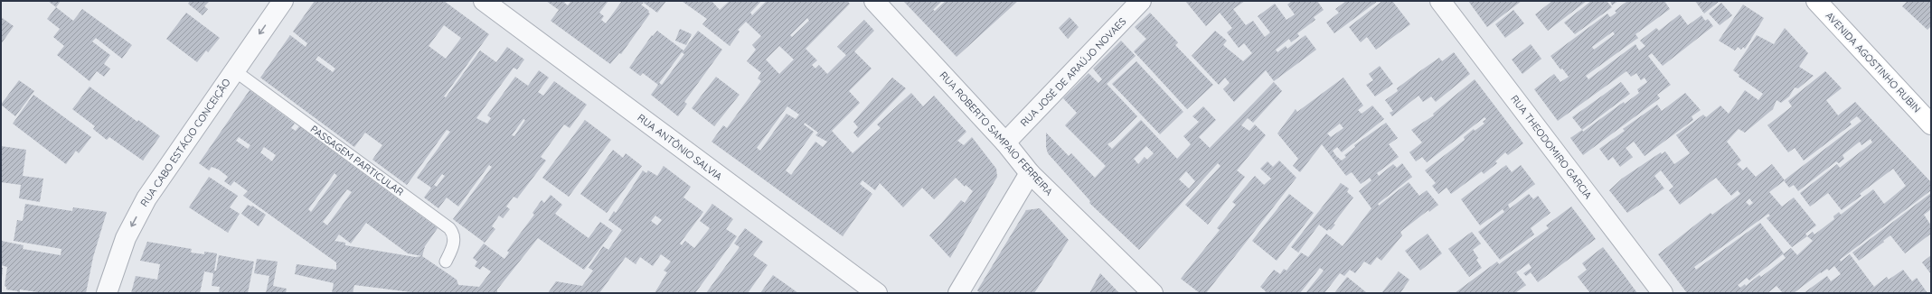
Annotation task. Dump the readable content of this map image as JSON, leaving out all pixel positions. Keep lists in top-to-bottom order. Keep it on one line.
{"streets":{"main road":["AVENIDA AGOSTINHO RUBIN"],"street":["RUA JOSÉ DE ARAÚJO NOVAES","RUA ROBERTO SAMPAIO FERREIRA","RUA CABO ESTÁCIO CONCEIÇÃO","RUA ANTÔNIO SALVIA","RUA THEODOMIRO GARCIA"],"lane":["PASSAGEM PARTICULAR"]},"crossings":[["RUA JOSÉ DE ARAÚJO NOVAES","RUA ROBERTO SAMPAIO FERREIRA"],["RUA CABO ESTÁCIO CONCEIÇÃO","PASSAGEM PARTICULAR"]],"one_way":["RUA CABO ESTÁCIO CONCEIÇÃO"]}
